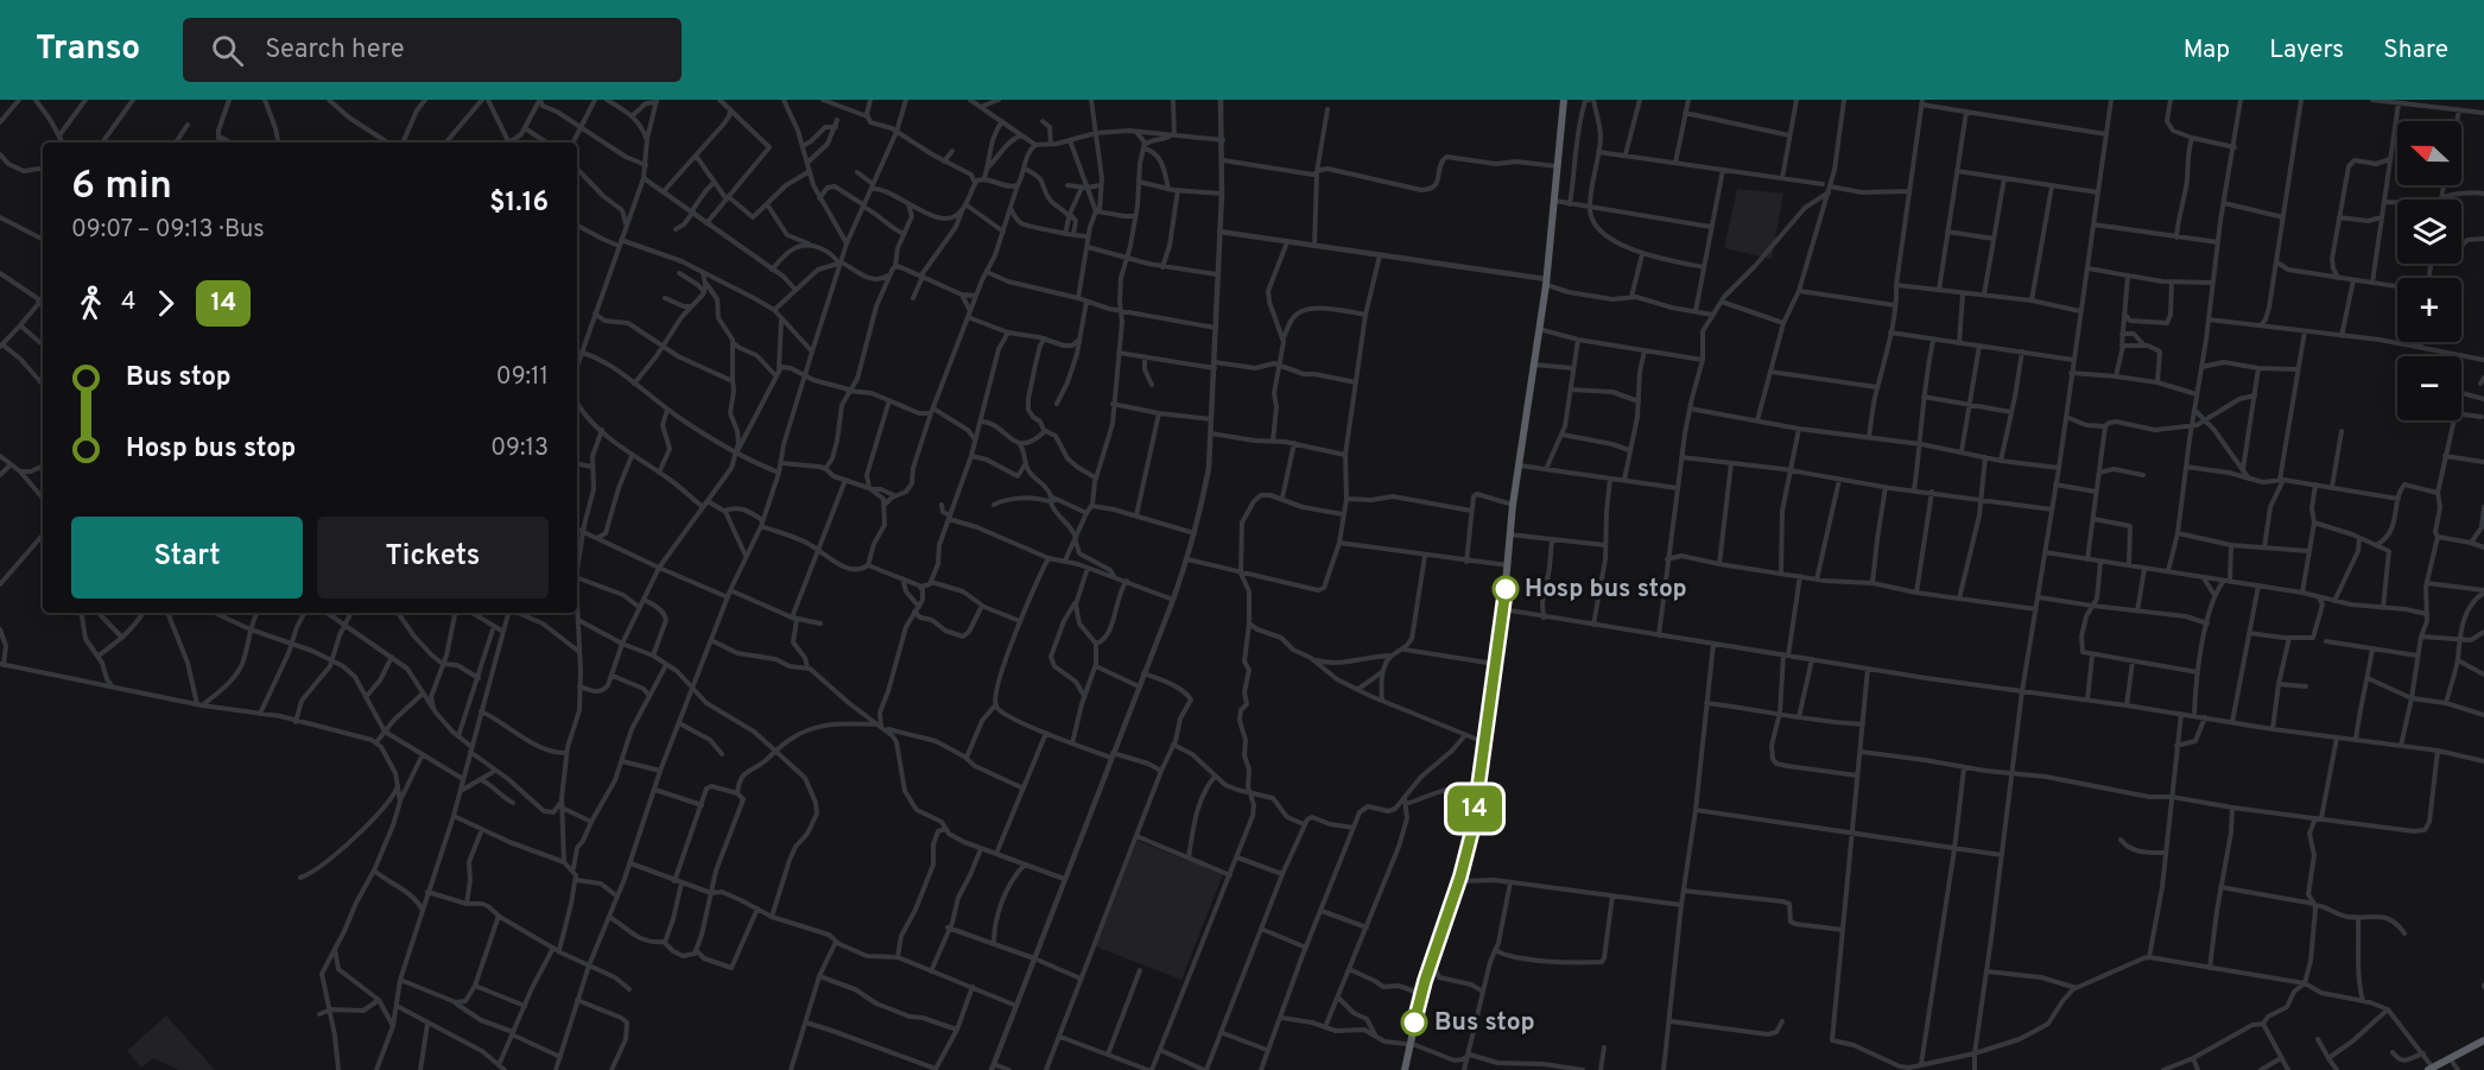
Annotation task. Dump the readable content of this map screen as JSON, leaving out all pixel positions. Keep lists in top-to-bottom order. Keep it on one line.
{"places":["Hosp bus stop","Bus stop"],"lines":["bus line 14"],"north":"left","page":{"header":"Transo","search":"Search here","nav":["Map","Layers","Share"],"on_map":"14","map_buttons":["+","−"],"heading":["6 min","09:07 – 09:13 · Bus","$1.16"],"legs":["4","14"],"list":[{"name":"Bus stop","value":"09:11"},{"name":"Hosp bus stop","value":"09:13"}],"buttons":["Start","Tickets"]}}
